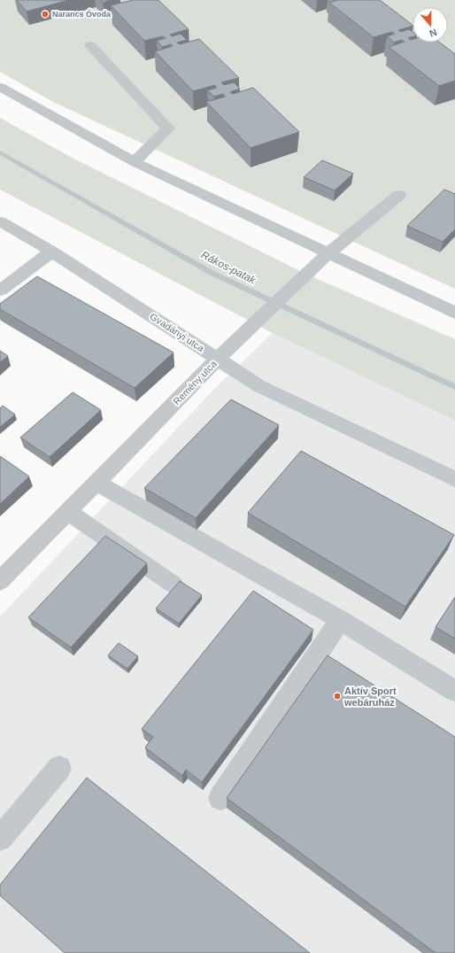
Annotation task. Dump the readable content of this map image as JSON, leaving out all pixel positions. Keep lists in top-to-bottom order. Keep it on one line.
{"streets":{"street":["Gvadányi utca","Remény utca"]},"crossings":[["Gvadányi utca","Remény utca"]],"water":["Rákos-patak"],"places":["Narancs Óvoda","Aktív Sport webáruház"],"north":"bottom"}
